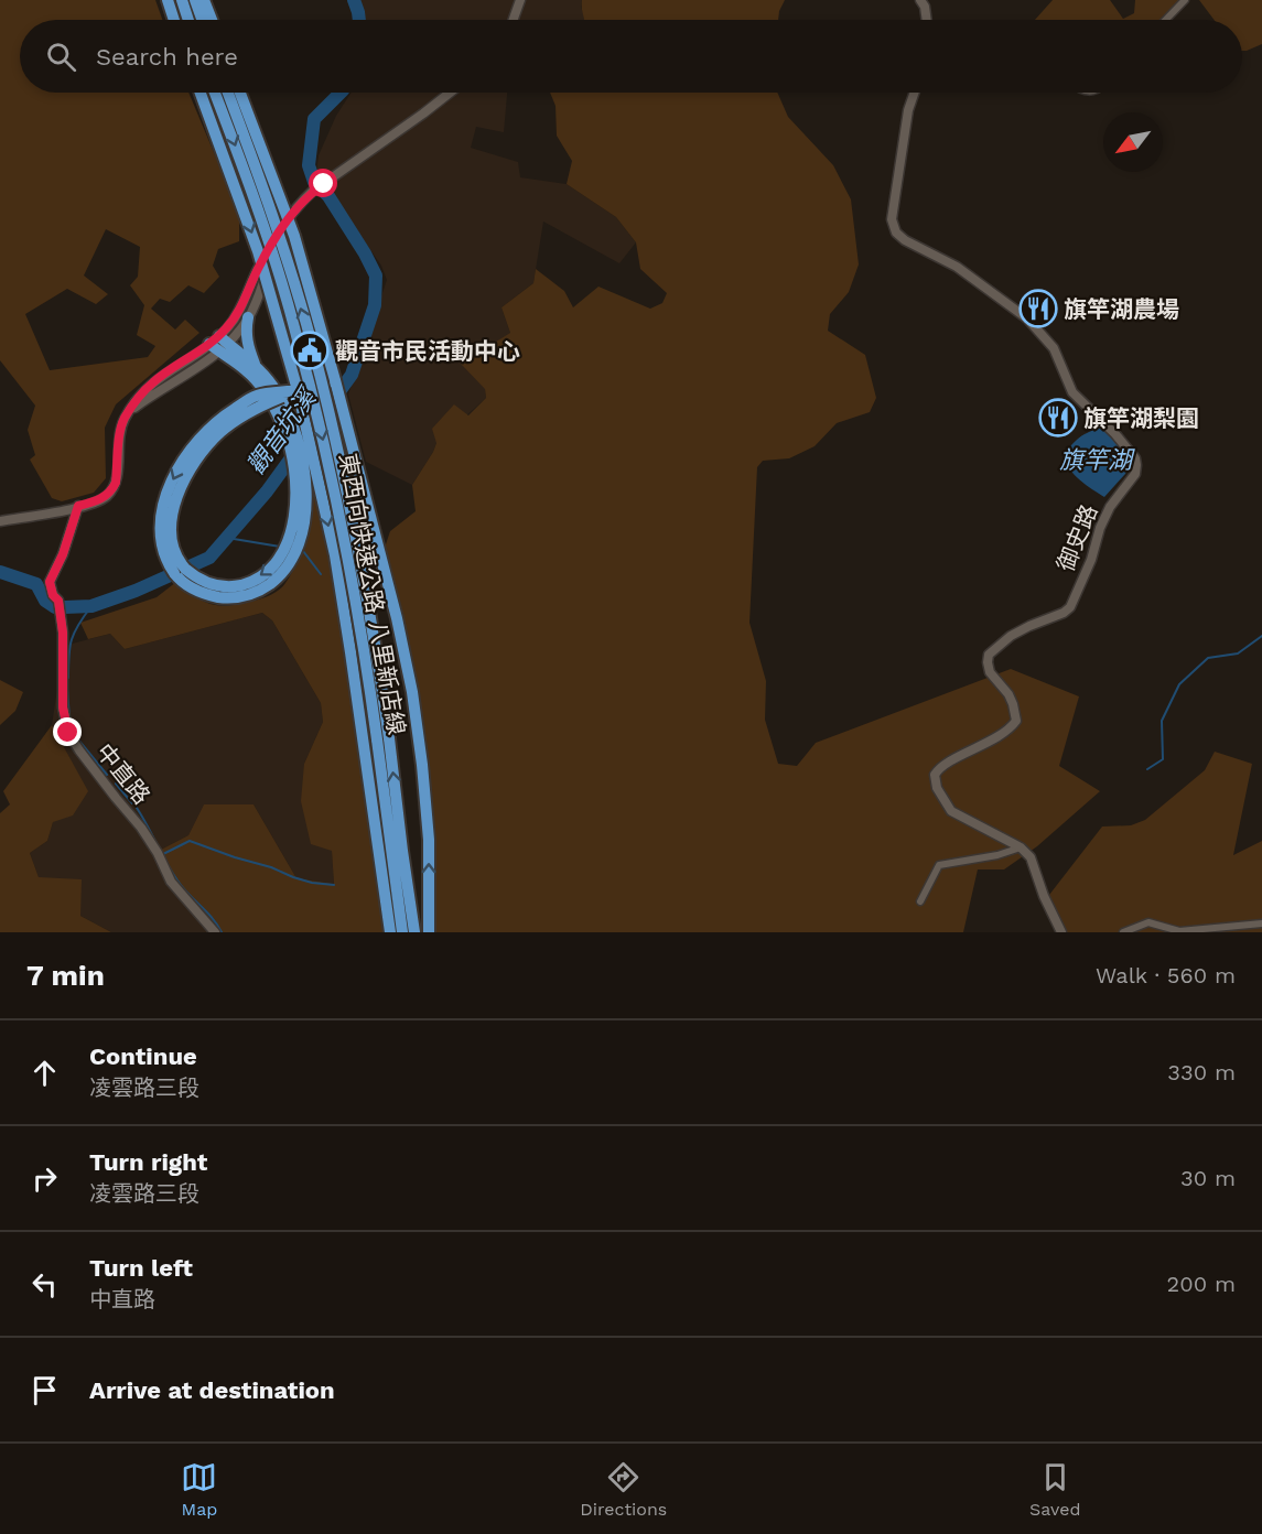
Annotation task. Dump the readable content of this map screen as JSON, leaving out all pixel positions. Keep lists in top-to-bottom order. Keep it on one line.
{"streets":{"highway":["東西向快速公路 八里新店線"],"street":["御史路","中直路"]},"water":["觀音坑溪","旗竿湖"],"places":{"restaurant":["旗竿湖農場","旗竿湖梨園"],"public building":["觀音市民活動中心"]},"north":"bottom left","page":{"search":"Search here","heading":["7 min","Walk · 560 m"],"list":[["Continue","凌雲路三段","330 m"],["Turn right","凌雲路三段","30 m"],["Turn left","中直路","200 m"],"Arrive at destination"],"nav":["Map","Directions","Saved"]}}
